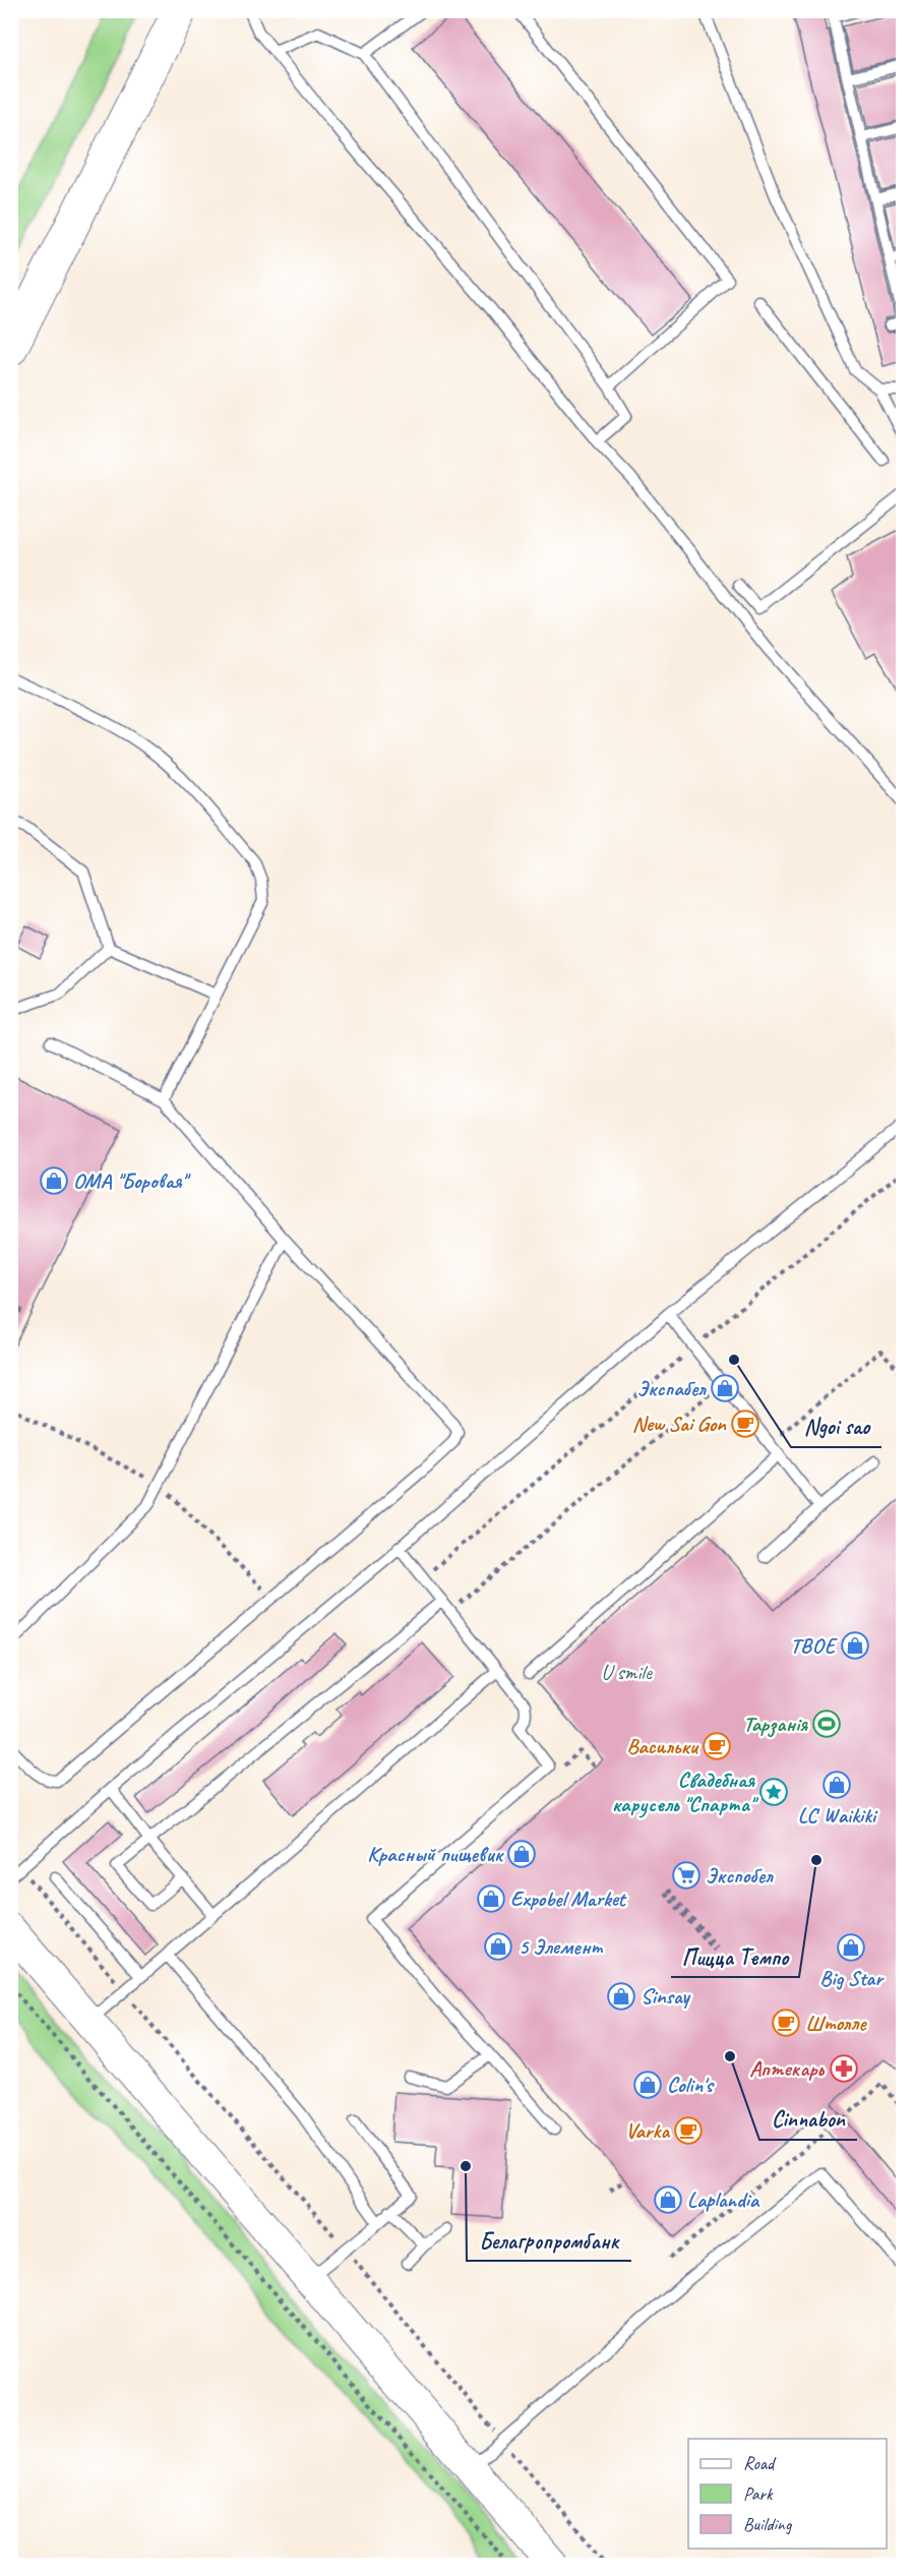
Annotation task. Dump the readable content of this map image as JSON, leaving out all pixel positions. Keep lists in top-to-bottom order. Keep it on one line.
{"parks":["U smile"],"places":{"shop":["ОМА \"Боровая\"","Экспабел","ТВОЕ","LC Waikiki","Красный пищевик","Expobel Market","5 Элемент","Big Star","Sinsay","Colin's","Laplandia"],"other":["Ngoi sao","Пицца Темпо","Cinnabon","Белагропромбанк"],"cafe":["New Sai Gon","Васильки","Штолле","Varka"],"sports":["Тарзанія"],"place":["Свадебная карусель \"Спарта\""],"supermarket":["Экспобел"],"pharmacy":["Аптекарь"]},"legend":["Road","Park","Building"]}
